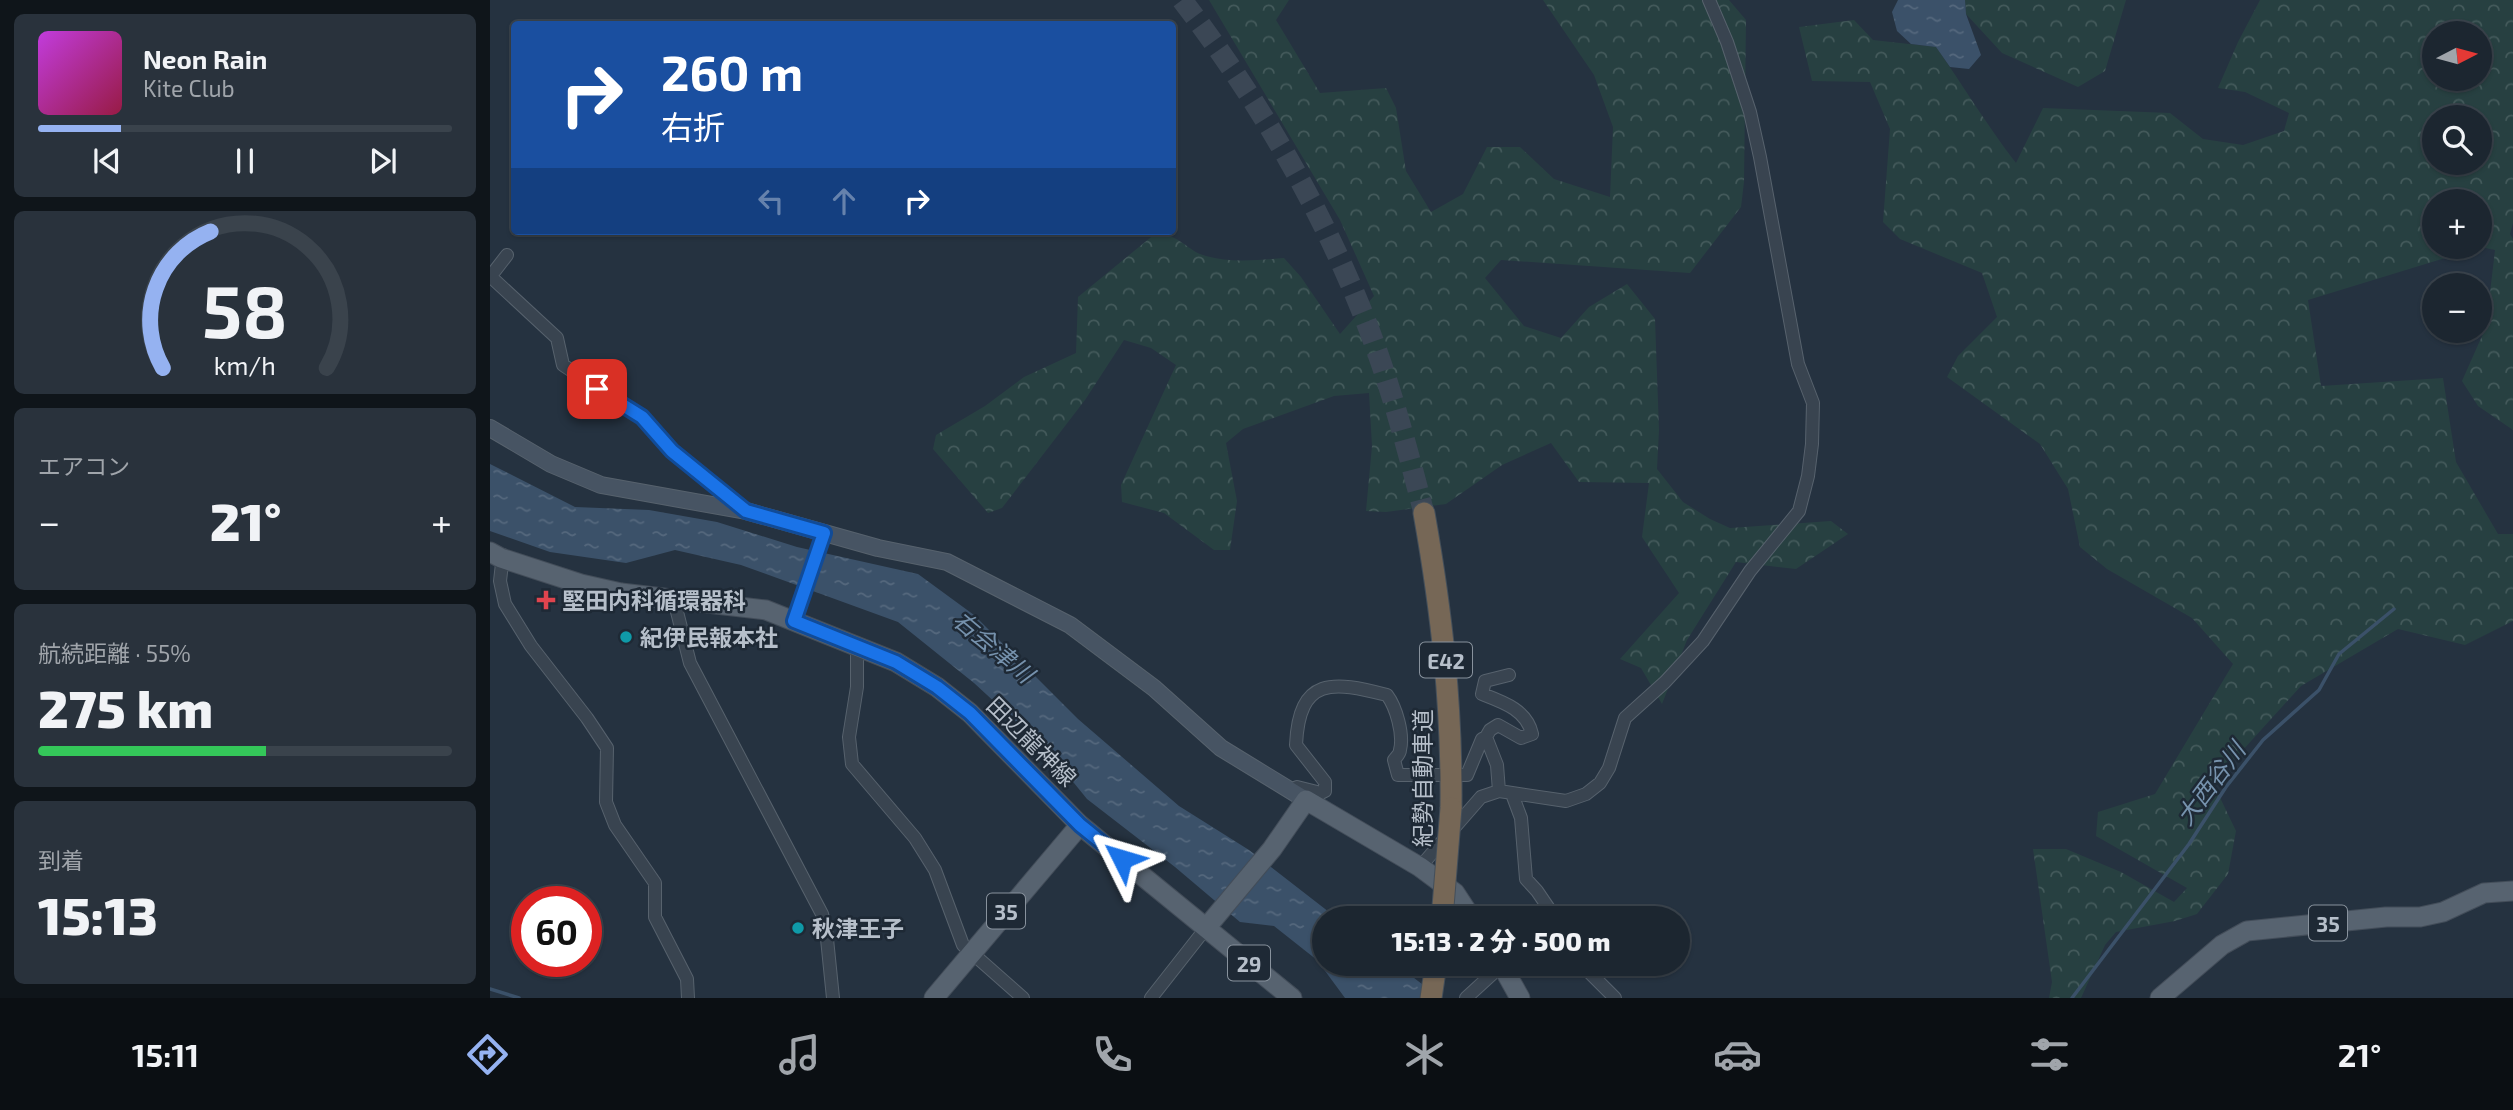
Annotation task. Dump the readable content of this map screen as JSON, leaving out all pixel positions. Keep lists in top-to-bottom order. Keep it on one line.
{"streets":{"highway":["E42","紀勢自動車道"],"main road":["田辺龍神線","35","29"]},"crossings":[["田辺龍神線","35"]],"water":["右会津川","大西谷川"],"places":{"health":["堅田内科循環器科"],"other":["紀伊民報本社","秋津王子"]},"north":"right","page":{"map_buttons":["+","−"],"turn":["260 m","右折"],"song":["Neon Rain","Kite Club"],"tile":["エアコン",["航続距離 · 55%","275 km"],["到着","15:13"]],"heat":["−","21°","+"],"limit":"60","trip":"15:13 · 2 分 · 500 m","tabs":["15:11","21°"],"gauge":["58","km/h"]}}
